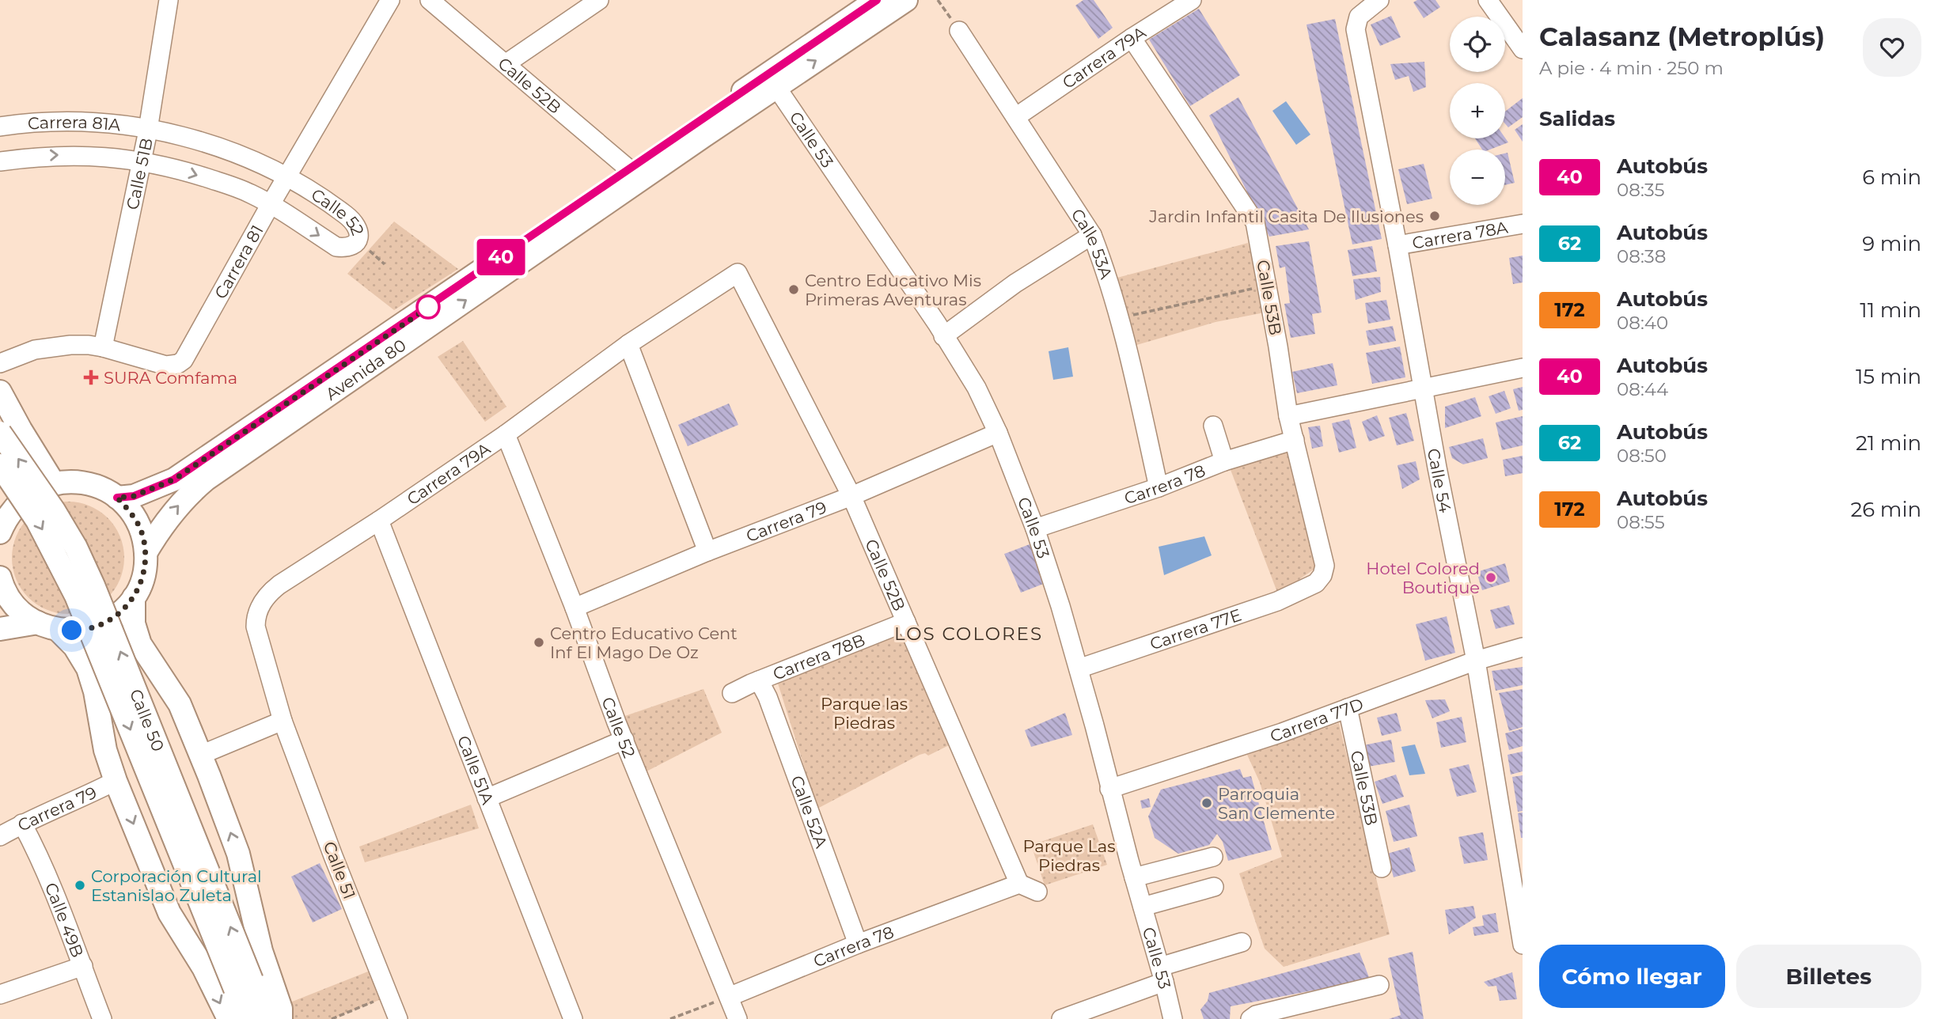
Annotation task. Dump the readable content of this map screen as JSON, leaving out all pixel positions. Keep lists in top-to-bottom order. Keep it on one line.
{"streets":{"main road":["Avenida 80","Calle 50"],"street":["Carrera 79A","Calle 52B","Carrera 81A","Calle 53","Calle 51B","Calle 52","Carrera 78A","Calle 53A","Carrera 81","Calle 53B","Calle 54","Carrera 78","Carrera 79","Carrera 77E","Carrera 78B","Carrera 77D","Calle 51A","Calle 52A","Calle 51","Calle 49B"]},"crossings":[["Carrera 79A","Calle 52B"],["Carrera 79A","Calle 52"],["Carrera 79A","Calle 53A"],["Carrera 79A","Calle 53B"],["Carrera 79A","Calle 51A"],["Carrera 79A","Calle 51"],["Calle 52B","Avenida 80"],["Calle 52B","Carrera 78"],["Calle 52B","Carrera 79"],["Calle 52B","Carrera 78B"],["Carrera 81A","Calle 51B"],["Carrera 81A","Calle 52"],["Calle 53","Avenida 80"],["Calle 53","Carrera 78"],["Calle 53","Carrera 79"],["Calle 53","Carrera 77E"],["Calle 53","Carrera 77D"],["Calle 51B","Calle 52"],["Calle 51B","Carrera 81"],["Calle 52","Carrera 81"],["Calle 52","Carrera 78"],["Calle 52","Carrera 79"],["Carrera 78A","Calle 54"],["Calle 53A","Carrera 78"],["Calle 53B","Carrera 78"],["Calle 53B","Carrera 77E"],["Calle 53B","Carrera 77D"],["Calle 54","Carrera 77D"],["Carrera 78","Calle 52A"],["Carrera 79","Calle 49B"],["Carrera 78B","Calle 52A"]],"districts":["LOS COLORES"],"parks":["Parque las Piedras","Parque Las Piedras"],"places":{"other":["Jardin Infantil Casita De Ilusiones","Centro Educativo Mis Primeras Aventuras","Hotel Colored Boutique","Centro Educativo Cent Inf El Mago De Oz","Parroquia San Clemente","Corporación Cultural Estanislao Zuleta"],"health":["SURA Comfama"]},"lines":["bus line 40"],"page":{"on_map":"40","heading":[["Calasanz (Metroplús)","A pie · 4 min · 250 m"],"Salidas"],"map_buttons":["+","−"],"list":[{"mark":"40","name":"Autobús","note":"08:35","value":"6 min"},{"mark":"62","name":"Autobús","note":"08:38","value":"9 min"},{"mark":"172","name":"Autobús","note":"08:40","value":"11 min"},{"mark":"40","name":"Autobús","note":"08:44","value":"15 min"},{"mark":"62","name":"Autobús","note":"08:50","value":"21 min"},{"mark":"172","name":"Autobús","note":"08:55","value":"26 min"}],"buttons":["Cómo llegar","Billetes"]}}
